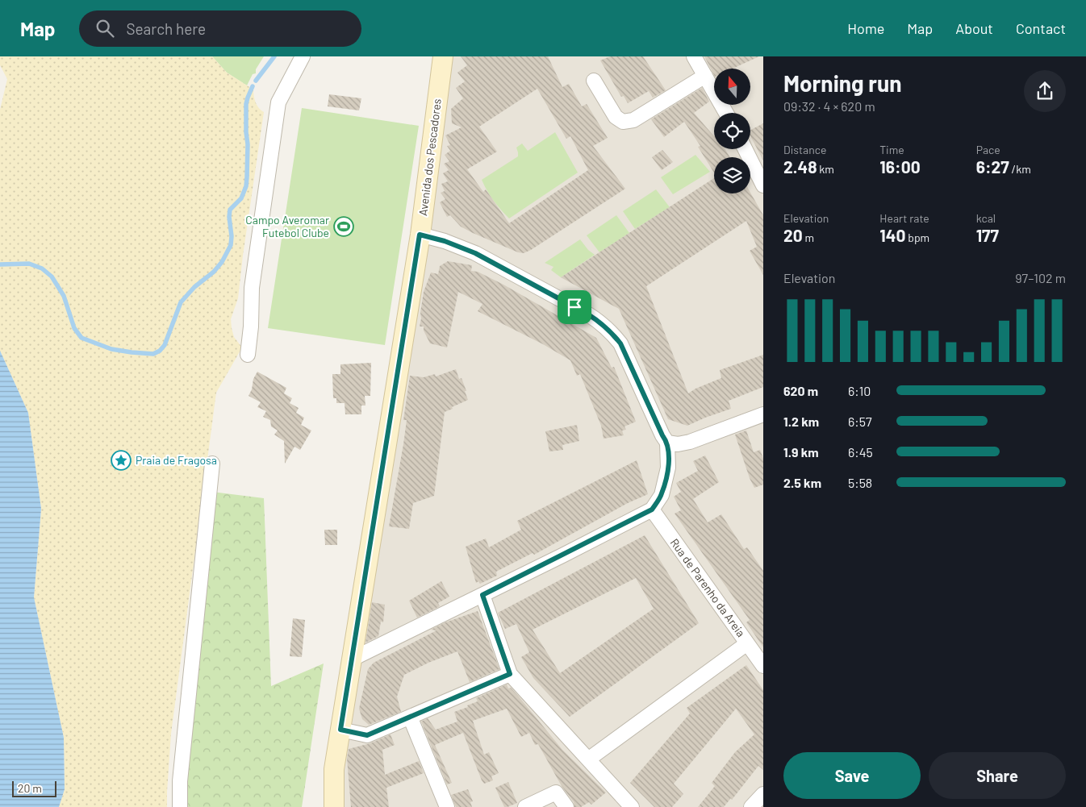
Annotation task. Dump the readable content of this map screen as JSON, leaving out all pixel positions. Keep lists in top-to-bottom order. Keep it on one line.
{"streets":{"street":["Avenida dos Pescadores","Rua de Parenho da Areia"]},"places":{"sports":["Campo Averomar Futebol Clube"],"place":["Praia de Fragosa"]},"scale_bar":"20 m","north":"top","page":{"header":"Map","search":"Search here","nav":["Home","Map","About","Contact"],"heading":["Morning run","09:32 · 4 × 620 m"],"stats":[["Distance","2.48 km"],["Time","16:00"],["Pace","6:27 /km"],["Elevation","20 m"],["Heart rate","140 bpm"],["kcal","177"]],"chart":["Elevation","97–102 m"],"list":[{"name":"620 m","note":"6:10"},{"name":"1.2 km","note":"6:57"},{"name":"1.9 km","note":"6:45"},{"name":"2.5 km","note":"5:58"}],"buttons":["Save","Share"],"scale":"20 m"}}
